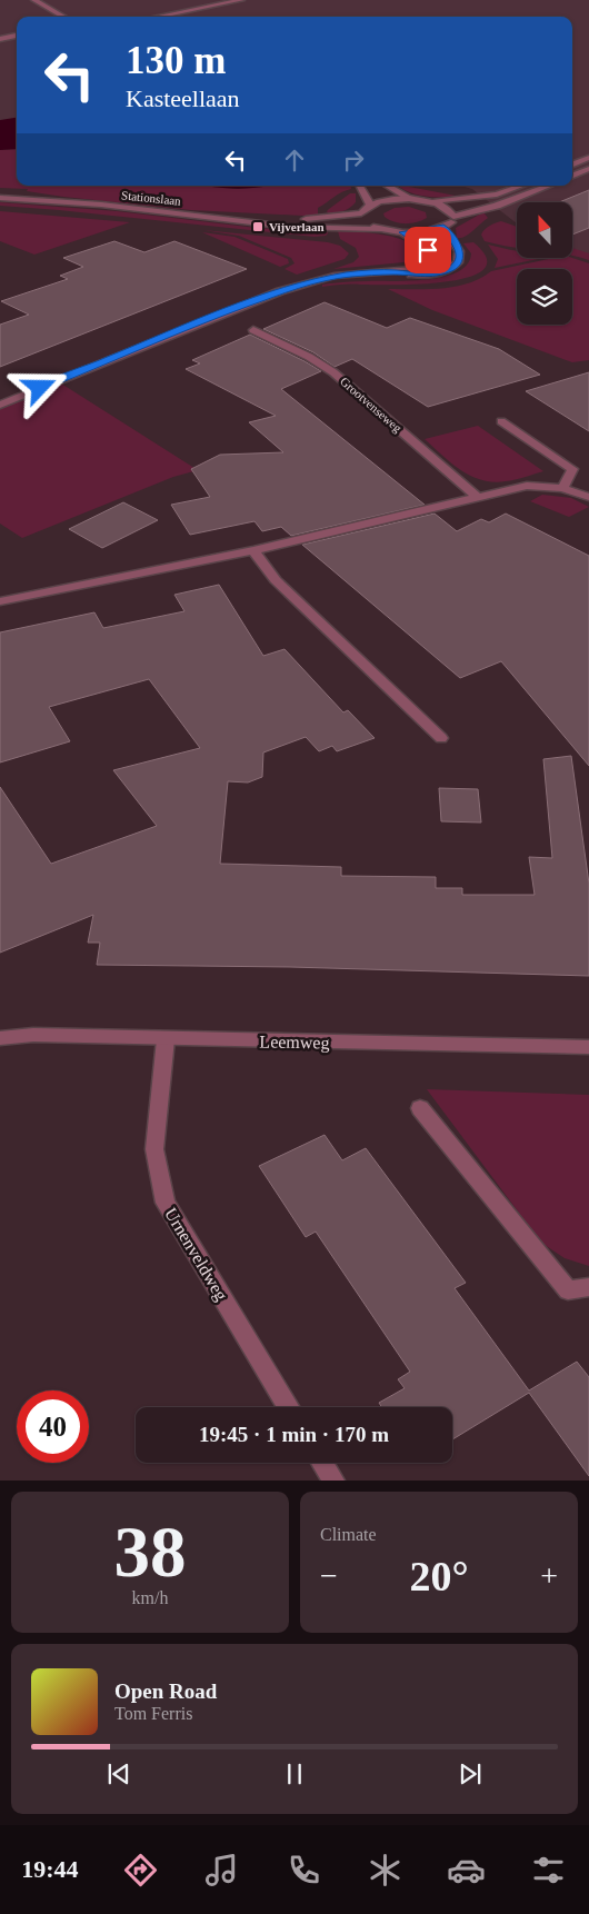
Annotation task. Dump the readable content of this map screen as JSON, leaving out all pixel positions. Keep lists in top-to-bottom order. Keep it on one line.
{"streets":{"street":["Stationslaan","Grootvenseweg","Leemweg","Urnenveldweg"]},"crossings":[["Leemweg","Urnenveldweg"]],"places":{"transit":["Vijverlaan"]},"north":"top","page":{"turn":["130 m","Kasteellaan"],"limit":"40","trip":"19:45 · 1 min · 170 m","tile":[["38","km/h"],"Climate"],"heat":["−","20°","+"],"song":["Open Road","Tom Ferris"],"tabs":"19:44"}}
